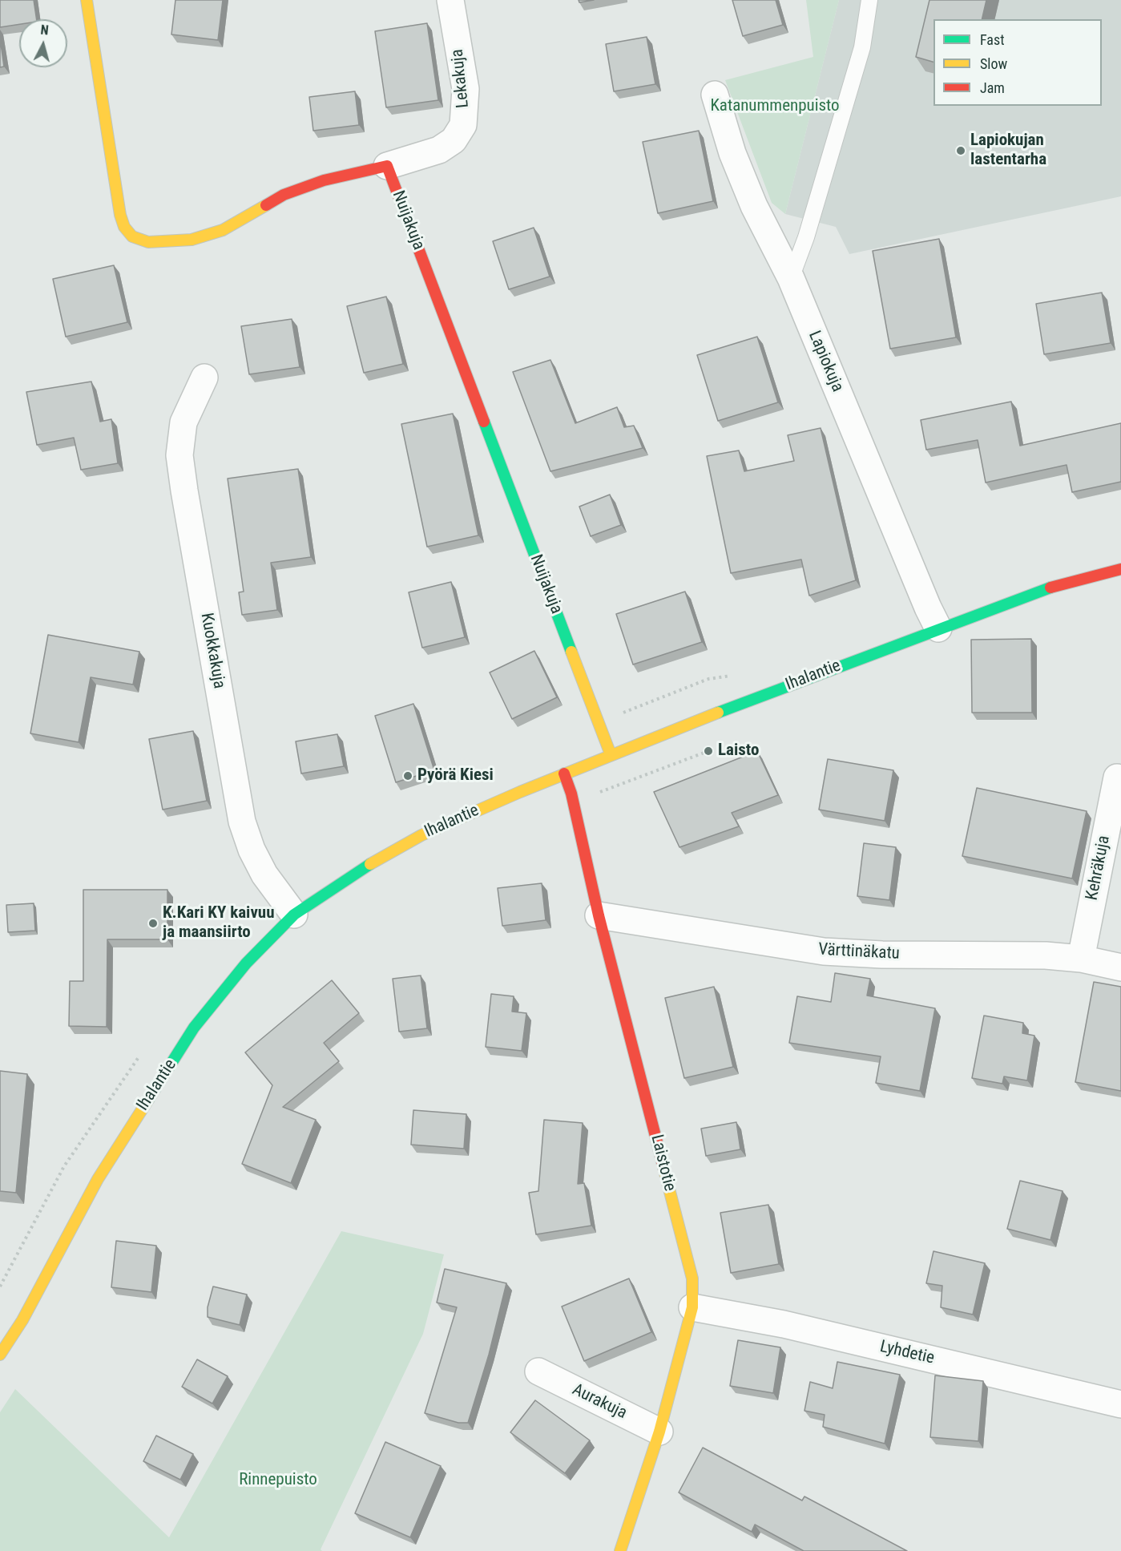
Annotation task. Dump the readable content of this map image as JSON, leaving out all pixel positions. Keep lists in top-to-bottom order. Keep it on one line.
{"streets":{"street":["Lekakuja","Nuijakuja","Lapiokuja","Kuokkakuja","Ihalantie","Kehräkuja","Värttinäkatu","Laistotie","Lyhdetie","Aurakuja"]},"crossings":[["Lekakuja","Nuijakuja"],["Nuijakuja","Ihalantie"],["Lapiokuja","Ihalantie"],["Kuokkakuja","Ihalantie"],["Ihalantie","Laistotie"],["Kehräkuja","Värttinäkatu"],["Värttinäkatu","Laistotie"],["Laistotie","Lyhdetie"],["Laistotie","Aurakuja"]],"parks":["Katanummenpuisto","Rinnepuisto"],"places":["Lapiokujan lastentarha","Laisto","Pyörä Kiesi","K.Kari KY kaivuu ja maansiirto"],"legend":["Fast","Slow","Jam"],"north":"top"}
